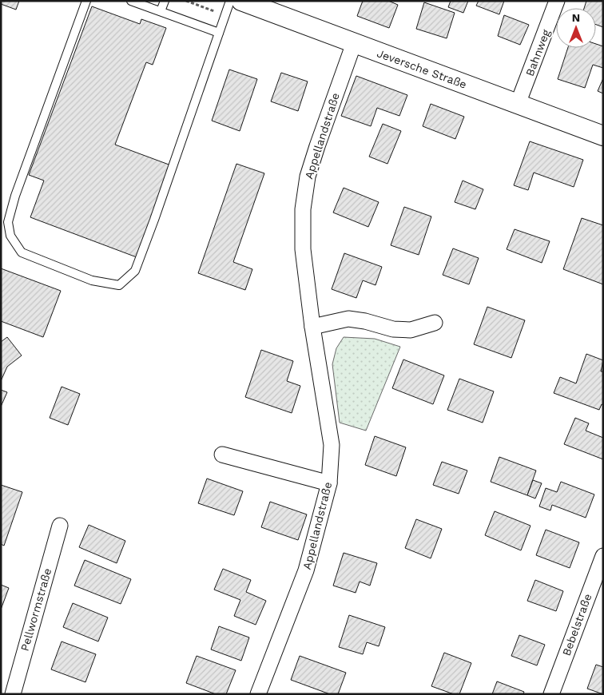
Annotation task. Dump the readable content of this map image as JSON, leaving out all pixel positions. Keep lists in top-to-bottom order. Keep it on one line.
{"streets":{"street":["Bahnweg","Jeversche Straße","Appellandstraße","Pellwormstraße","Bebelstraße"]},"crossings":[["Bahnweg","Jeversche Straße"],["Jeversche Straße","Appellandstraße"]],"north":"top"}
